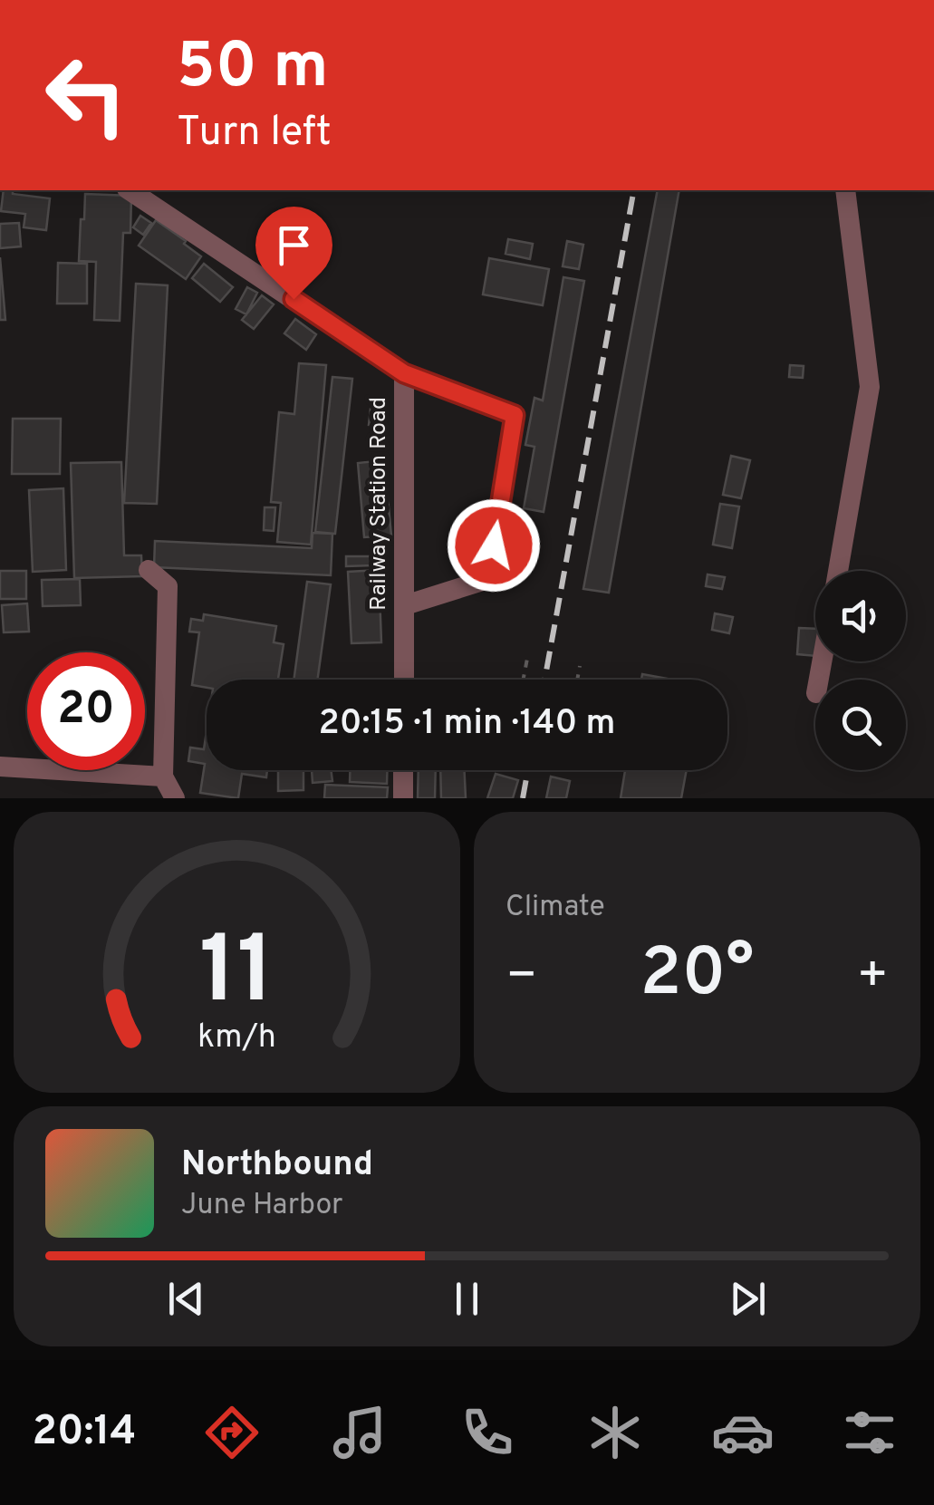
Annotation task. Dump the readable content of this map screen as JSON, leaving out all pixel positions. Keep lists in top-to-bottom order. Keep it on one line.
{"streets":{"street":["Railway Station Road"]},"page":{"turn":["50 m","Turn left"],"limit":"20","trip":"20:15 · 1 min · 140 m","tile":"Climate","heat":["−","20°","+"],"song":["Northbound","June Harbor"],"tabs":"20:14","gauge":["11","km/h"]}}
